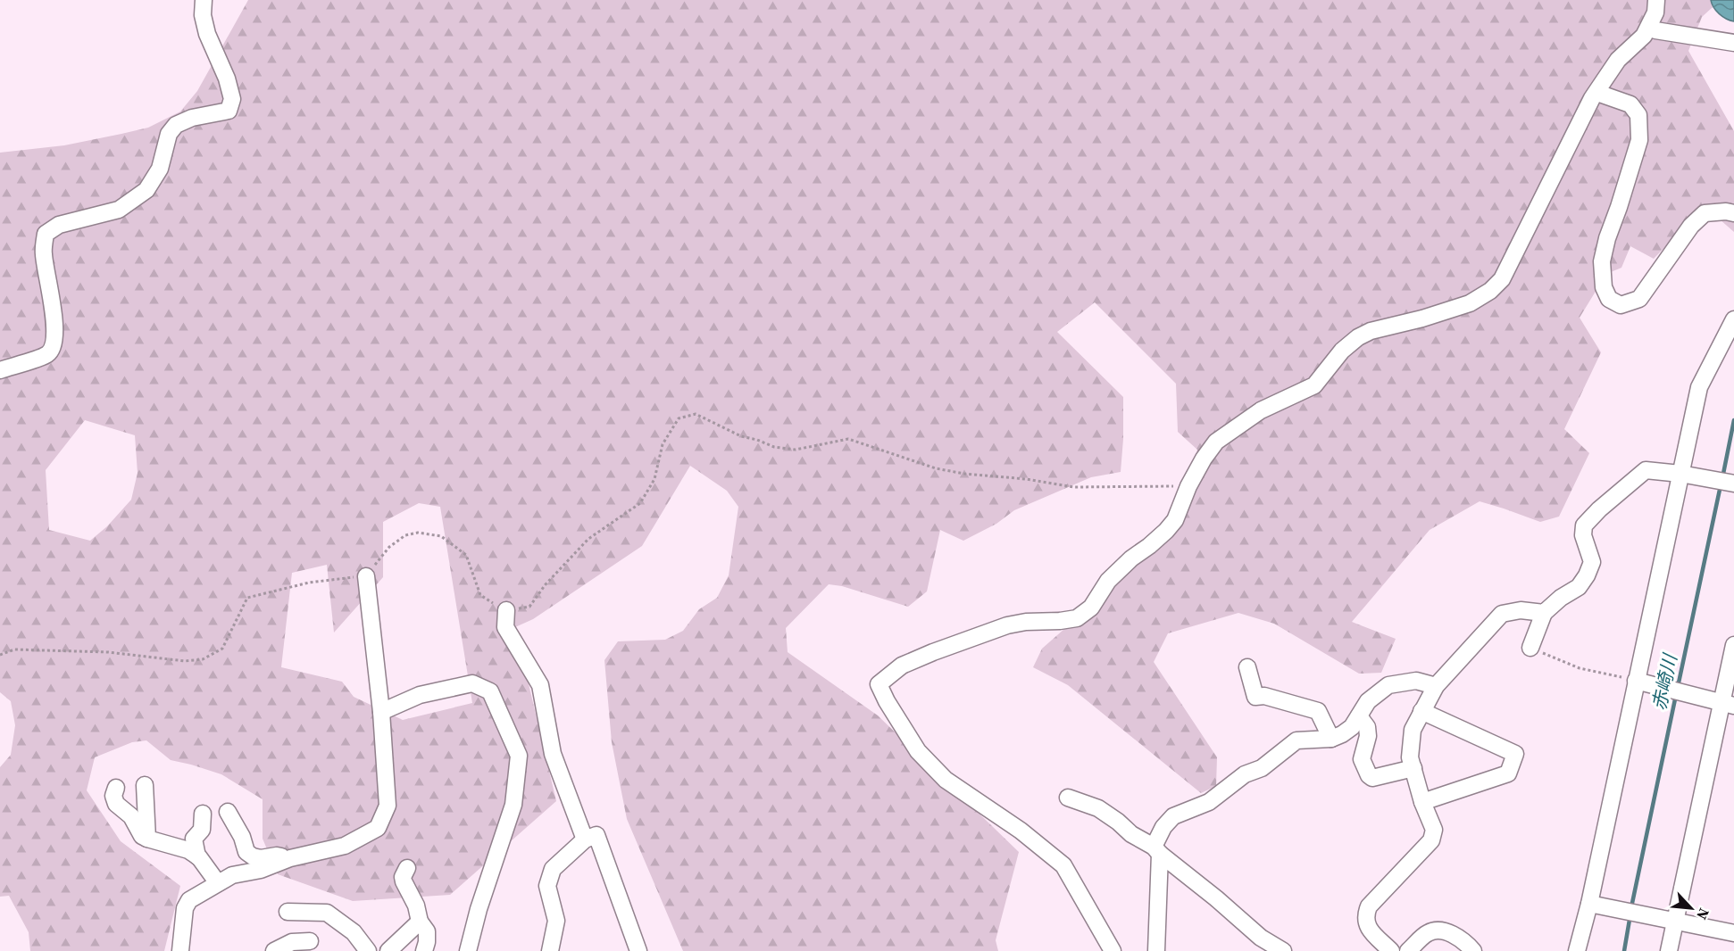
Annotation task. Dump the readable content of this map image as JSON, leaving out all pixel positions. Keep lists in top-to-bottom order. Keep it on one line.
{"water":["赤崎川"],"north":"bottom right"}
